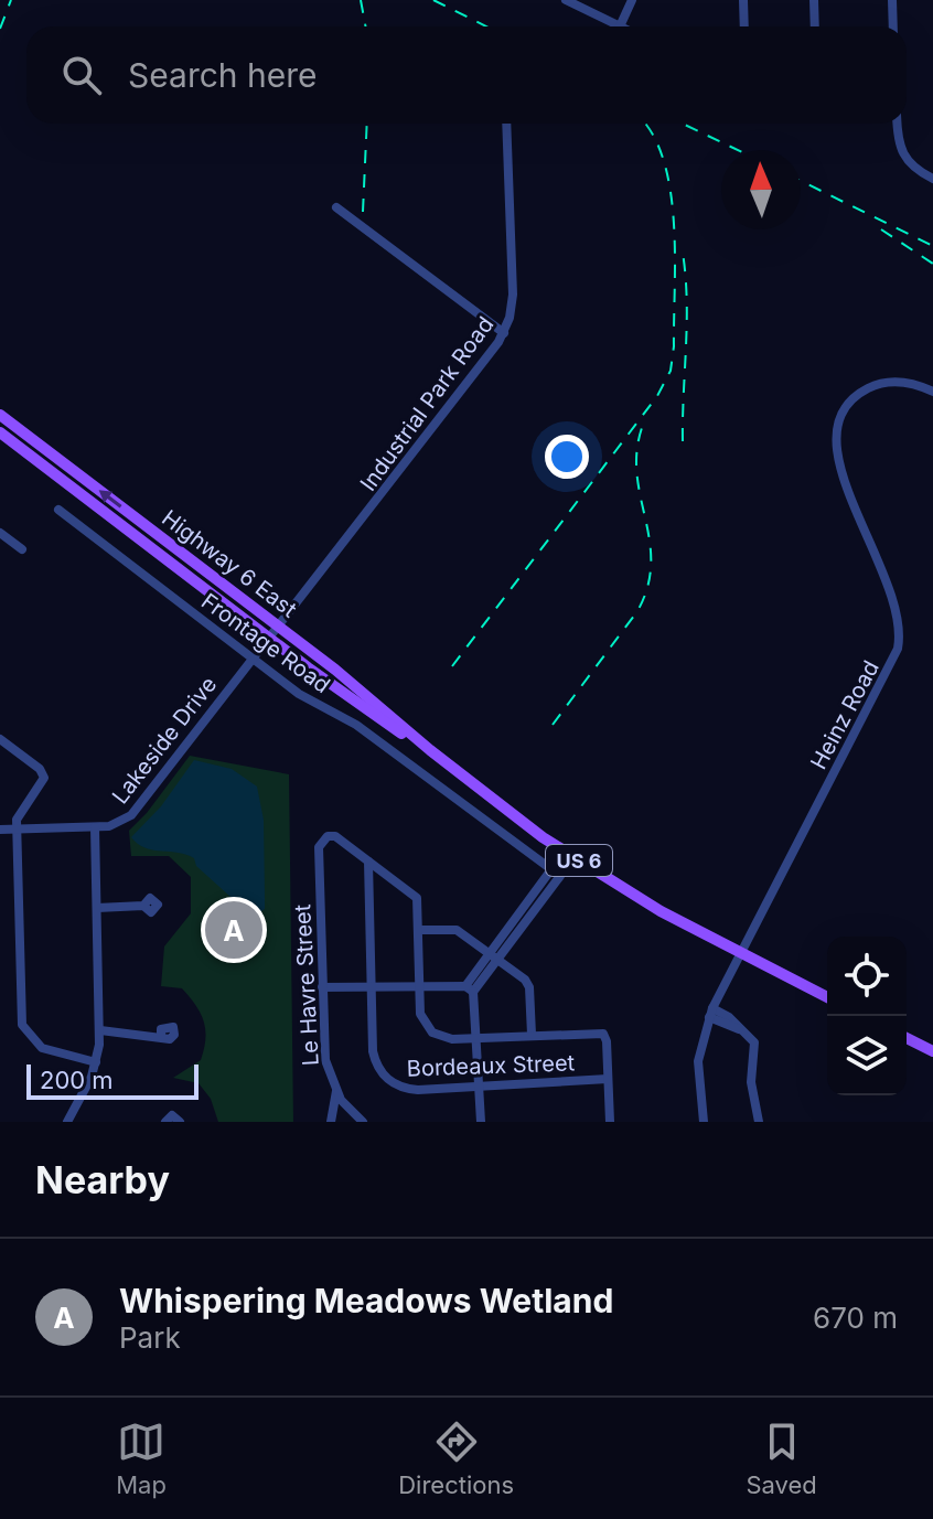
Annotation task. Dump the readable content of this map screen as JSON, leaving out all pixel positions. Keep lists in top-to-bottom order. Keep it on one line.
{"streets":{"main road":["Highway 6 East","US 6"],"street":["Industrial Park Road","Frontage Road","Heinz Road","Lakeside Drive","Le Havre Street","Bordeaux Street"]},"crossings":[["Industrial Park Road","Highway 6 East"],["Industrial Park Road","Lakeside Drive"],["Highway 6 East","Heinz Road"],["Highway 6 East","Lakeside Drive"],["Frontage Road","Lakeside Drive"],["Le Havre Street","Bordeaux Street"]],"scale_bar":"200 m","north":"top","page":{"search":"Search here","pins":"A","scale":"200 m","heading":"Nearby","list":[{"mark":"A","name":"Whispering Meadows Wetland","note":"Park","value":"670 m"}],"nav":["Map","Directions","Saved"]}}
